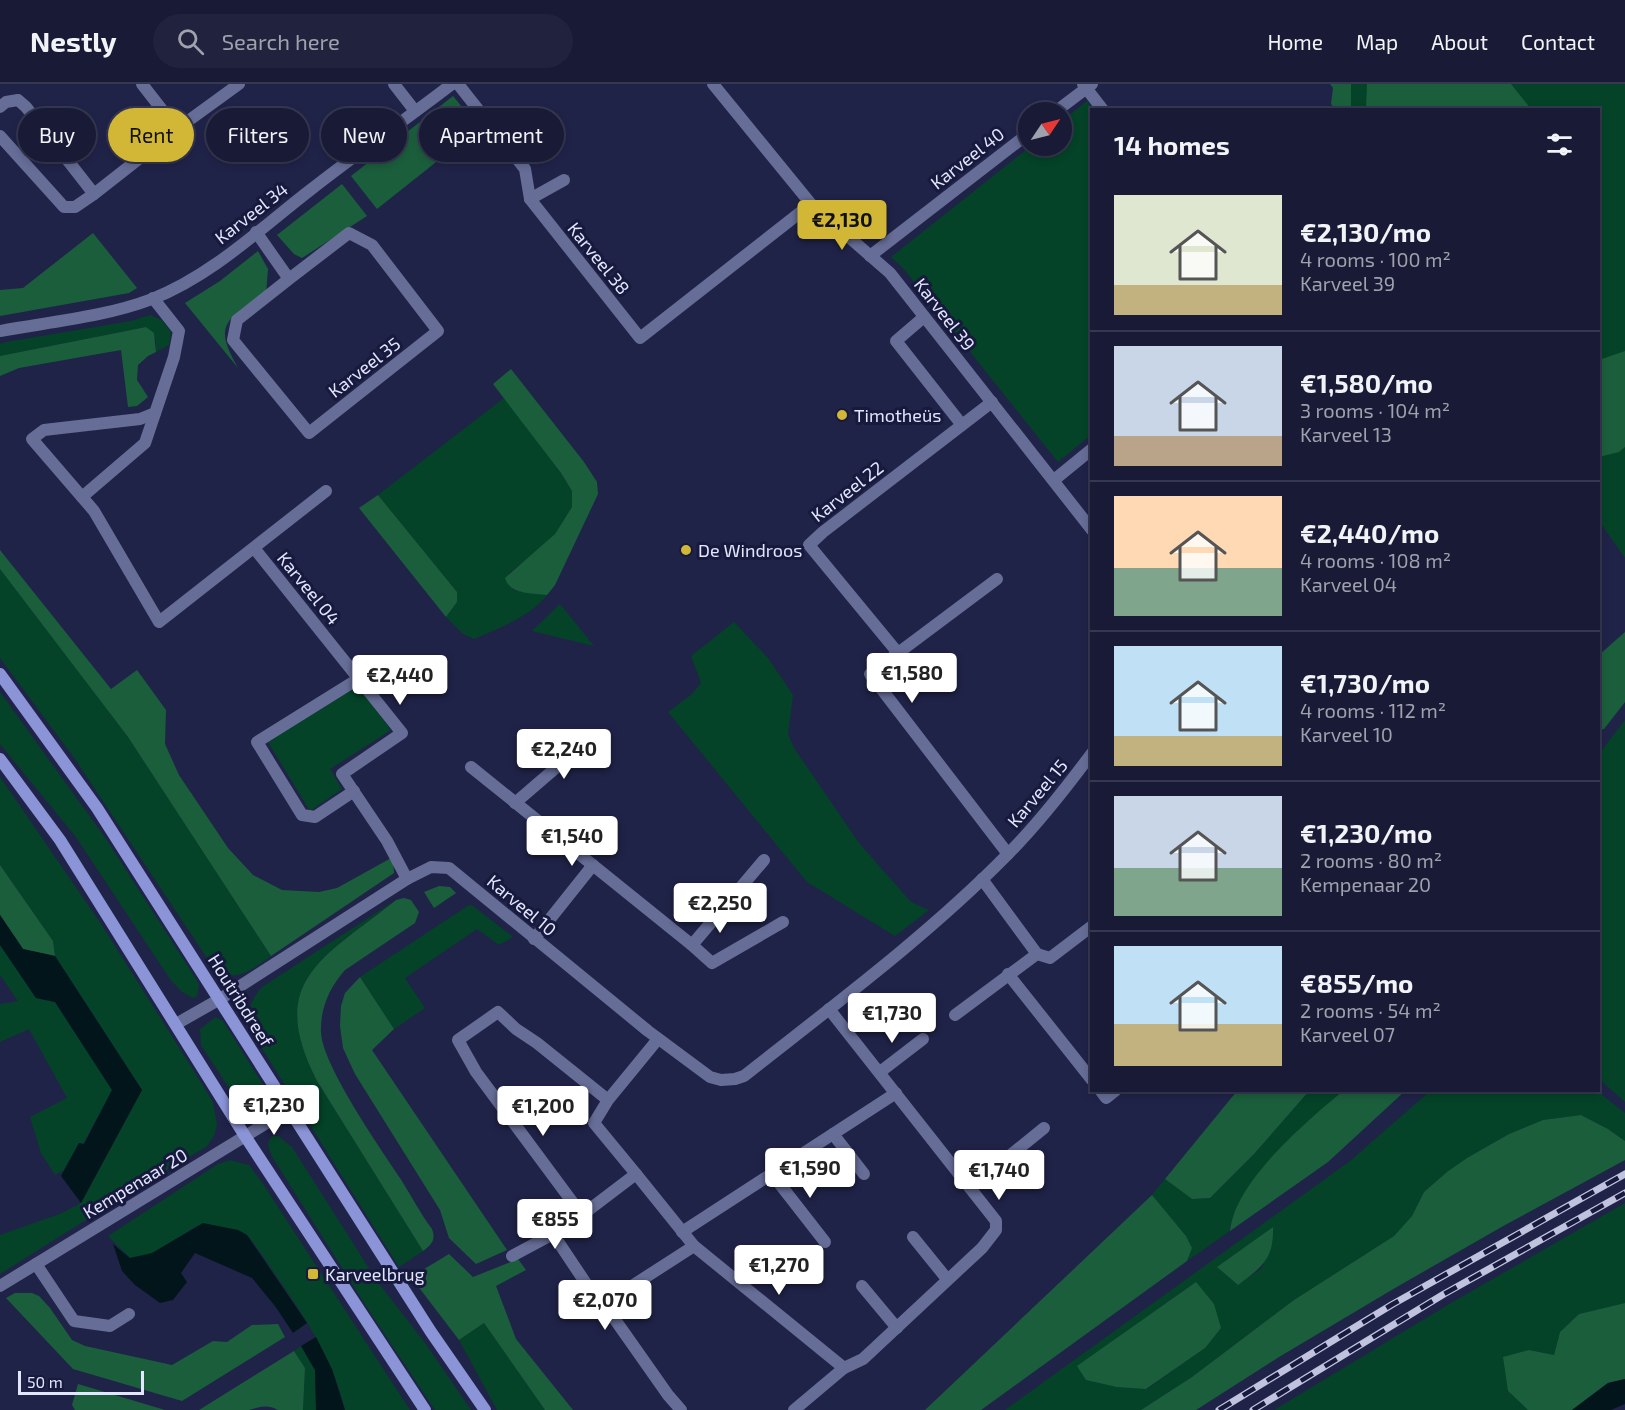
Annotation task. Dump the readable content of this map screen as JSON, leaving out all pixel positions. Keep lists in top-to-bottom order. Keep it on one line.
{"streets":{"main road":["Houtribdreef"],"street":["Karveel 40","Karveel 34","Karveel 38","Karveel 39","Karveel 35","Karveel 22","Karveel 04","Karveel 15","Karveel 10","Kempenaar 20"]},"crossings":[["Karveel 40","Karveel 39"],["Karveel 38","Karveel 39"],["Karveel 39","Karveel 22"],["Karveel 04","Karveel 10"],["Karveel 15","Karveel 10"],["Karveel 10","Houtribdreef"],["Houtribdreef","Kempenaar 20"]],"places":{"other":["Timotheüs","De Windroos"],"transit":["Karveelbrug"]},"scale_bar":"50 m","north":"top right","page":{"header":"Nestly","search":"Search here","nav":["Home","Map","About","Contact"],"chip":["Buy","Rent","Filters","New","Apartment"],"heading":"14 homes","list":[{"name":"€2,130/mo","note":"4 rooms · 100 m² · Karveel 39"},{"name":"€1,580/mo","note":"3 rooms · 104 m² · Karveel 13"},{"name":"€2,440/mo","note":"4 rooms · 108 m² · Karveel 04"},{"name":"€1,730/mo","note":"4 rooms · 112 m² · Karveel 10"},{"name":"€1,230/mo","note":"2 rooms · 80 m² · Kempenaar 20"},{"name":"€855/mo","note":"2 rooms · 54 m² · Karveel 07"}],"price":["€2,130","€1,580","€2,440","€2,240","€1,540","€2,250","€1,730","€1,230","€1,200","€1,590","€1,740","€855","€1,270","€2,070"],"scale":"50 m"}}
